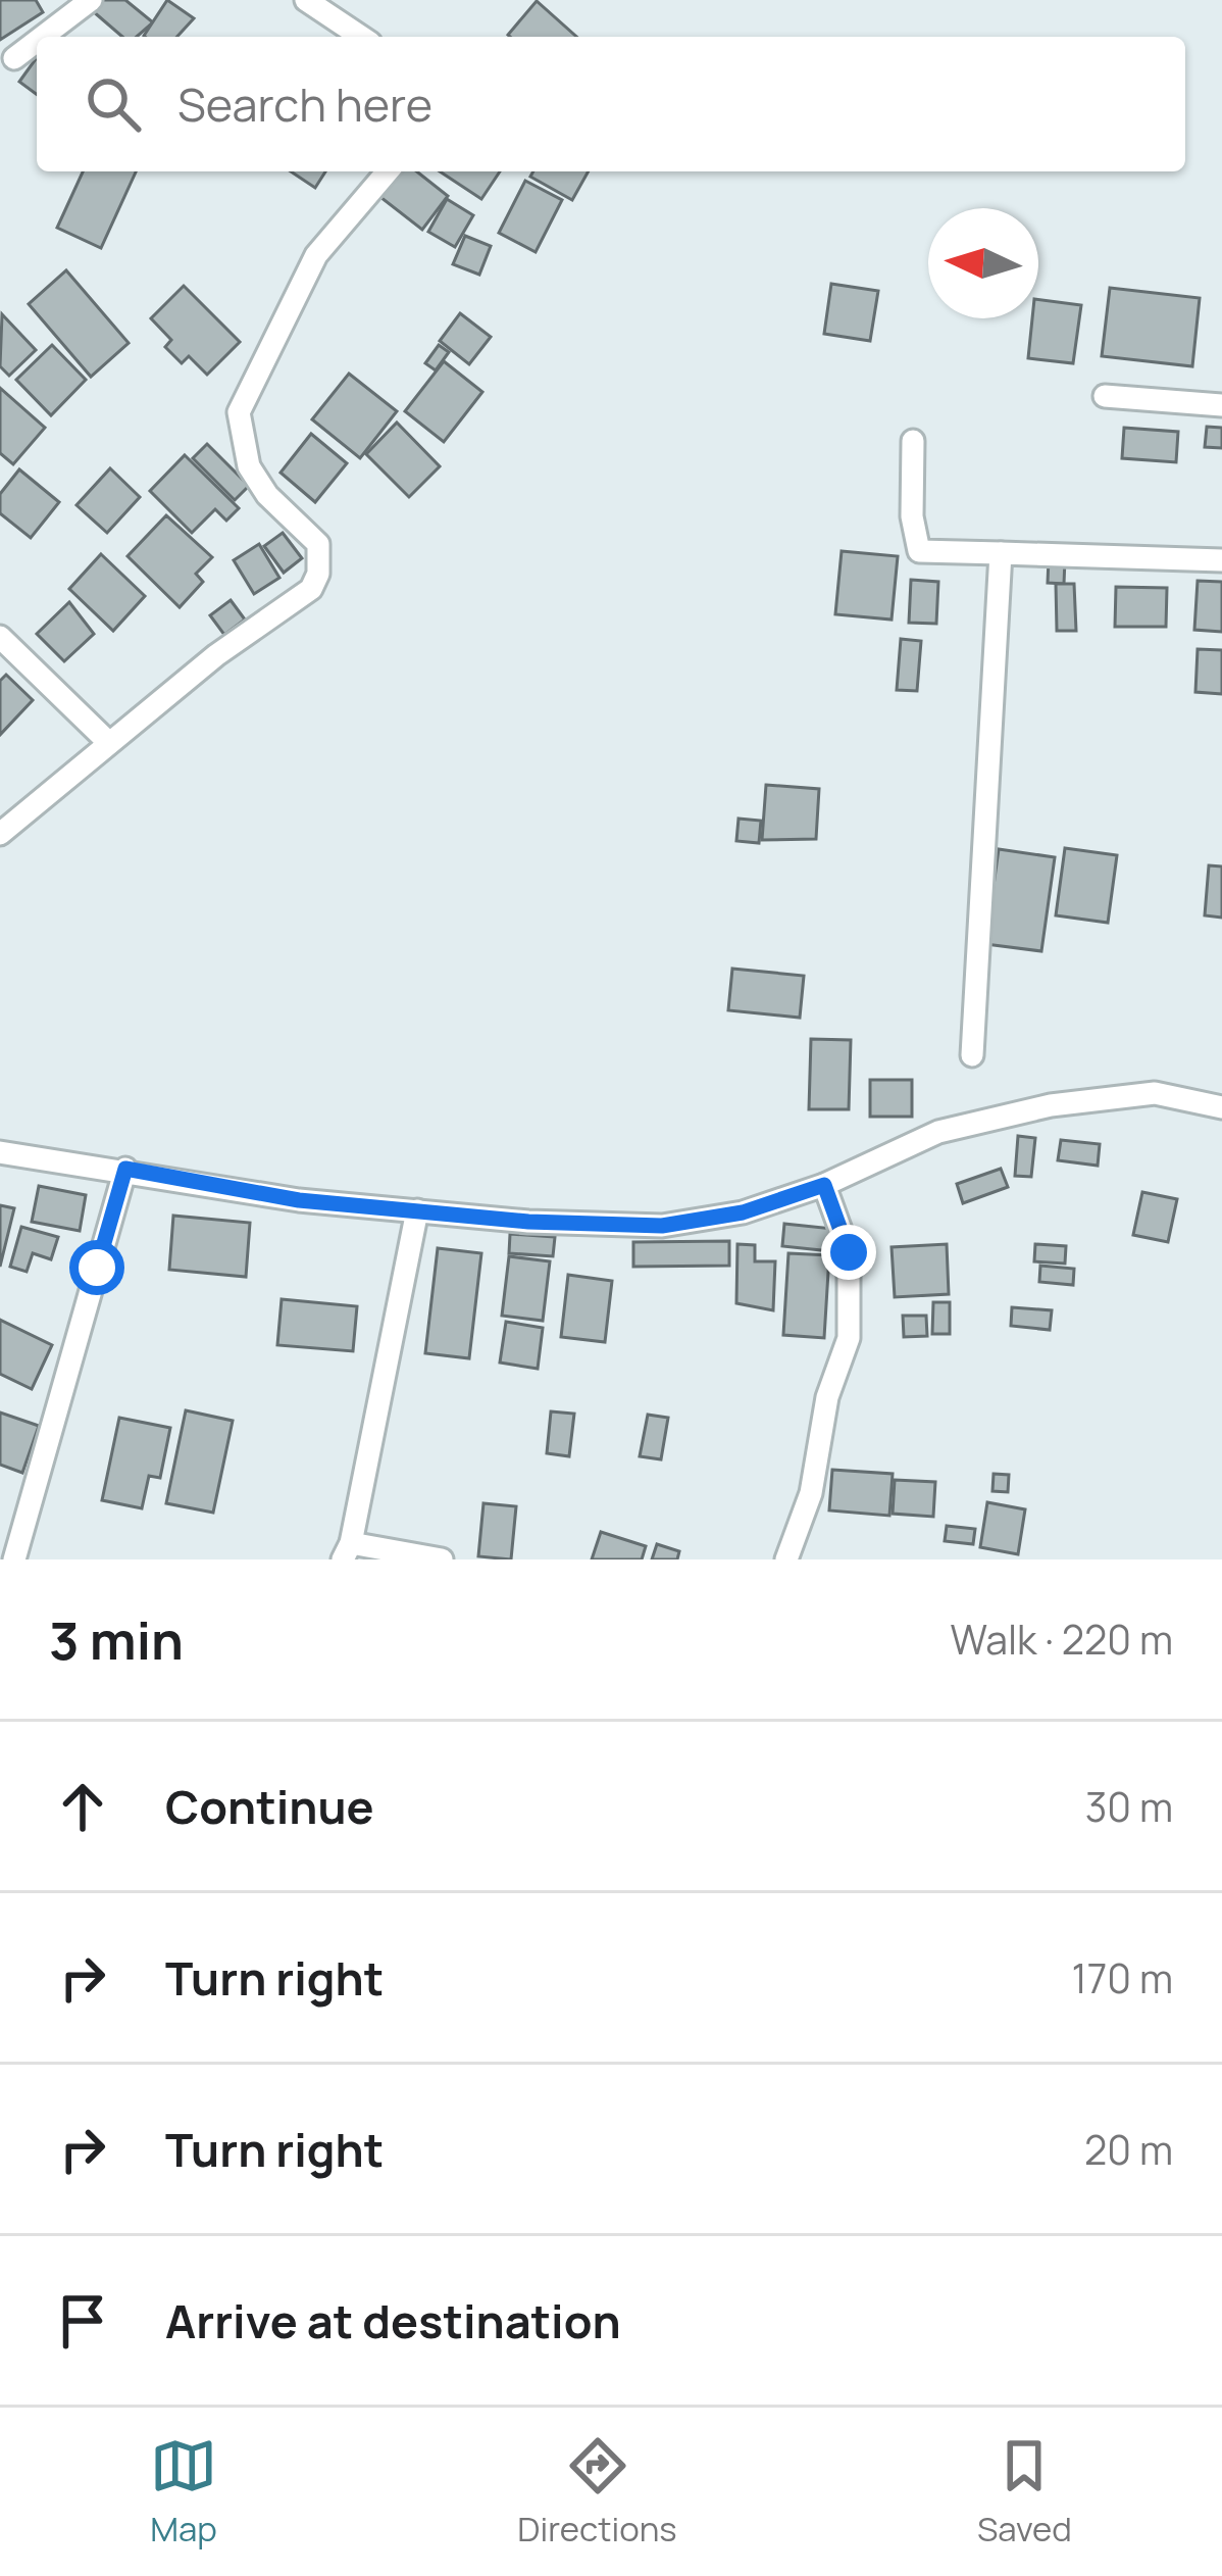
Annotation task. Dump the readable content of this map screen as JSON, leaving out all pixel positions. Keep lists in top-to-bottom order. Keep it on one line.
{"north":"left","page":{"search":"Search here","heading":["3 min","Walk · 220 m"],"list":[["Continue","30 m"],["Turn right","170 m"],["Turn right","20 m"],"Arrive at destination"],"nav":["Map","Directions","Saved"]}}
